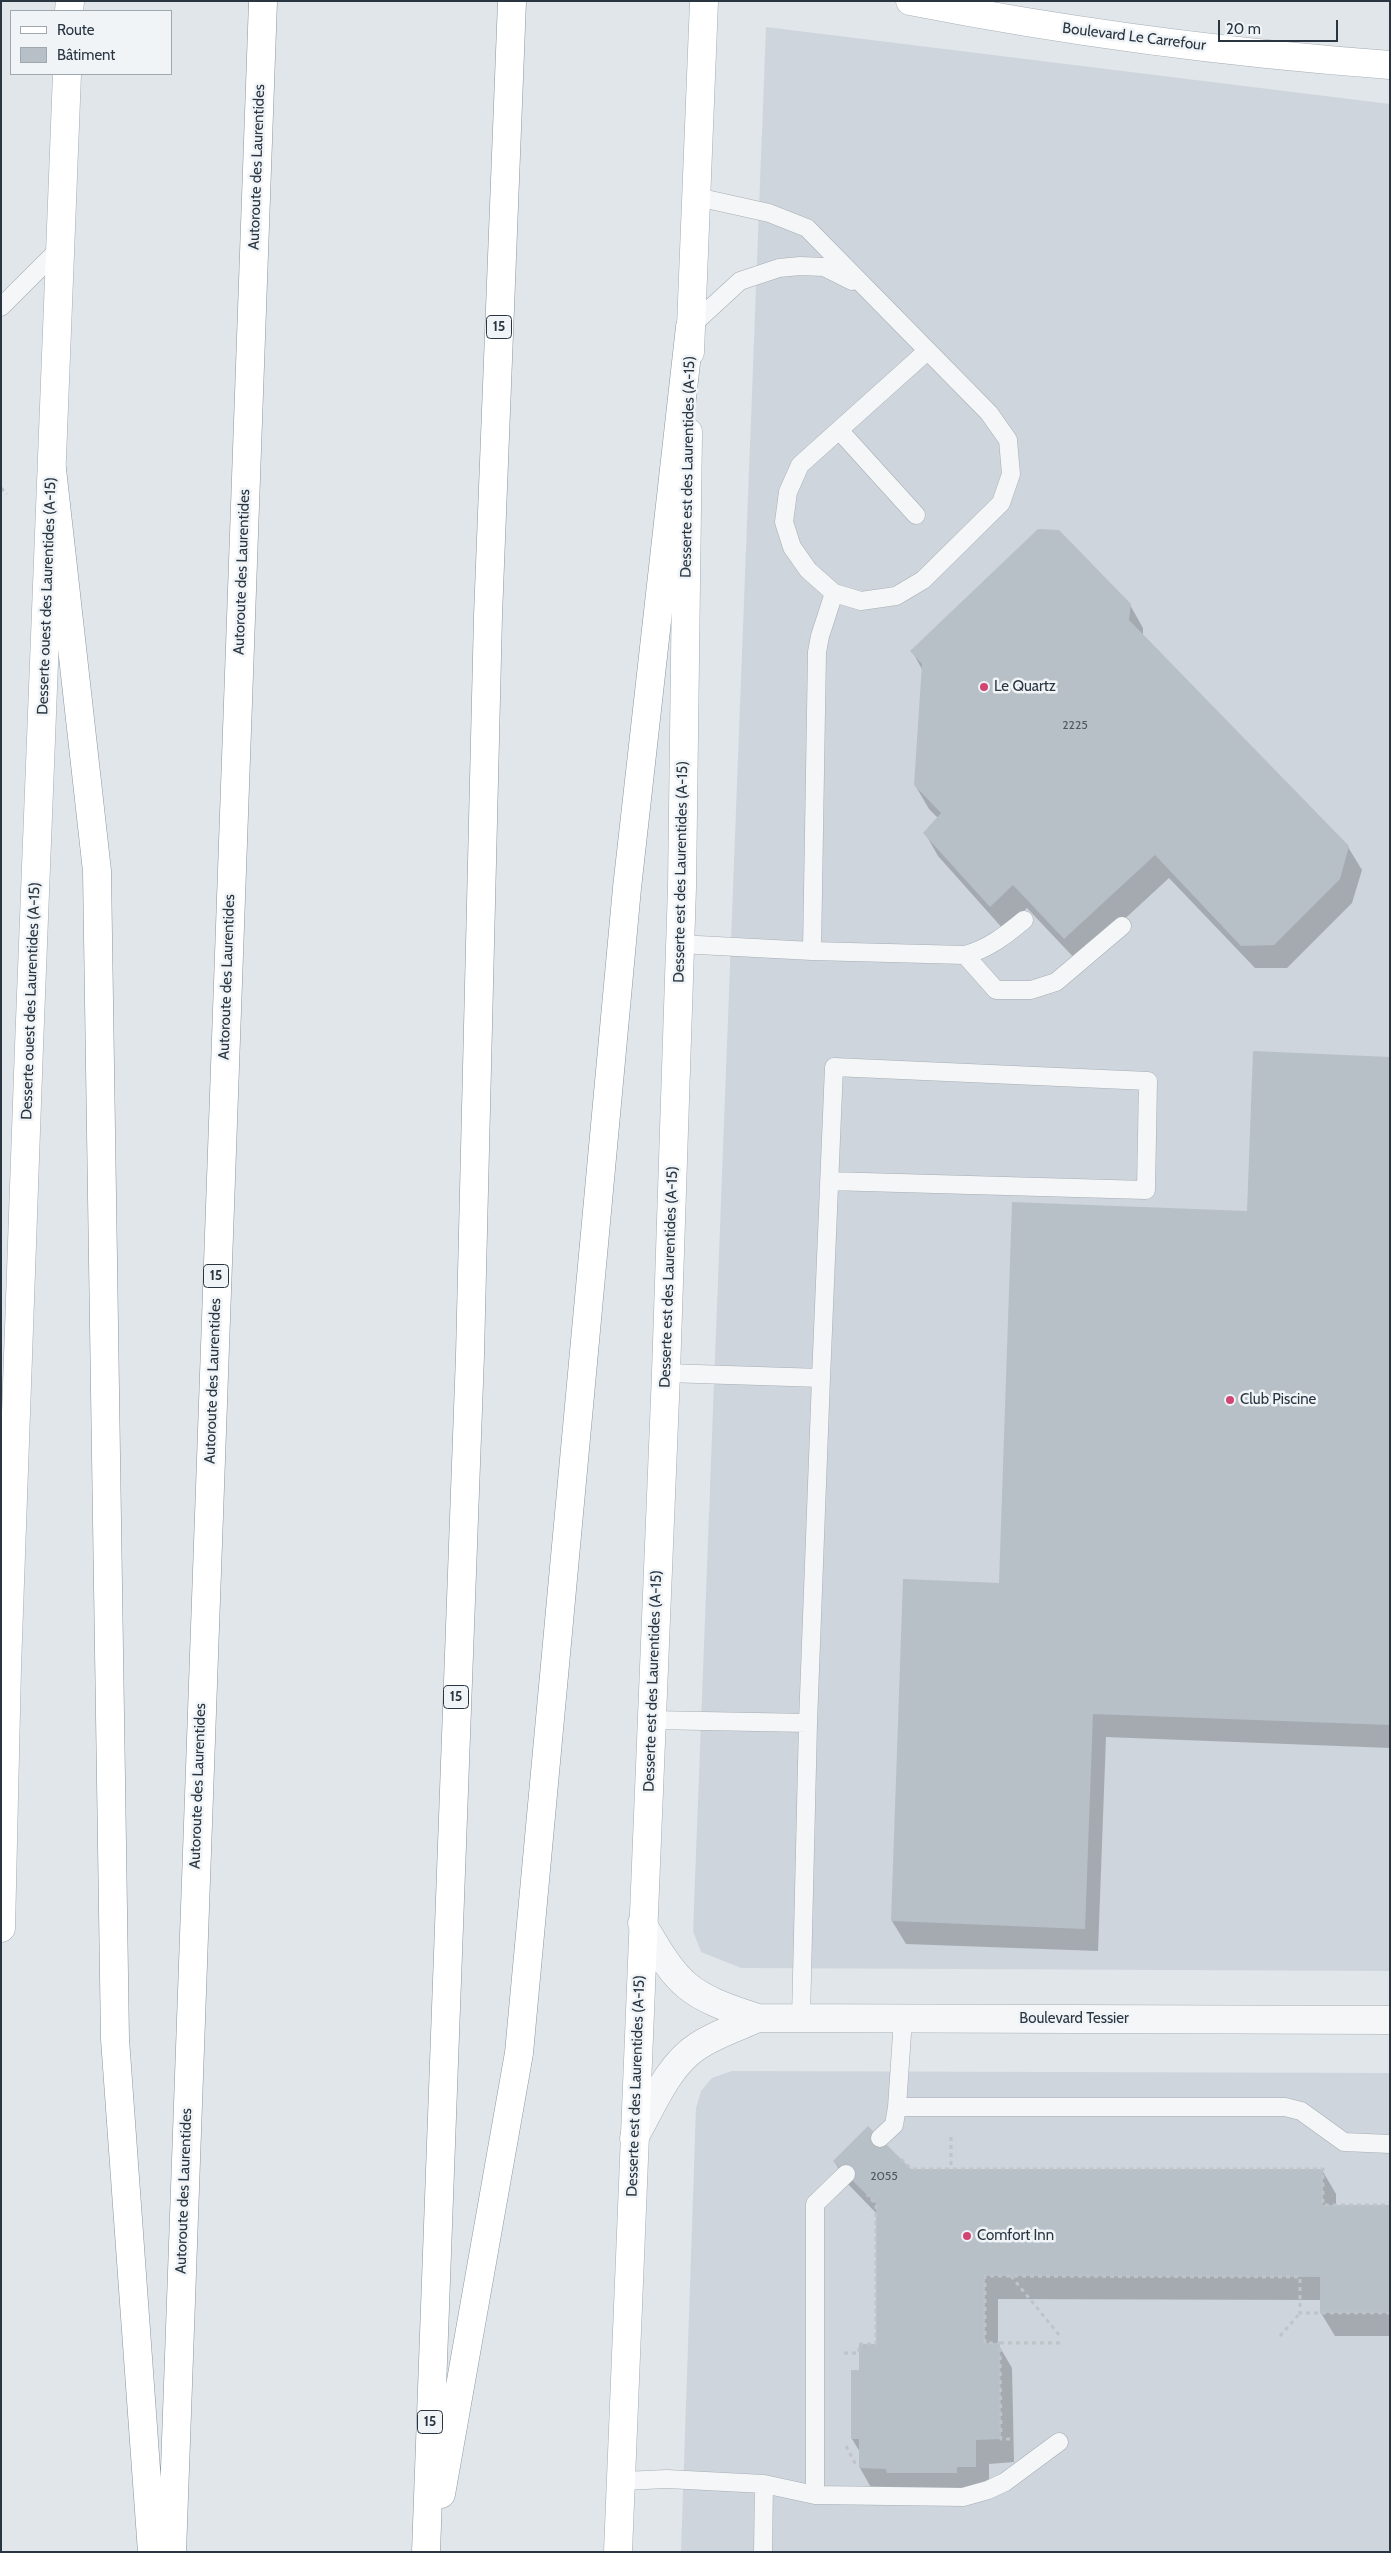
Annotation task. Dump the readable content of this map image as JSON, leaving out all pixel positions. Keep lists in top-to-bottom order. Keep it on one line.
{"streets":{"main road":["Boulevard Le Carrefour","Autoroute des Laurentides","15","Desserte est des Laurentides (A-15)","Desserte ouest des Laurentides (A-15)"],"street":["Boulevard Tessier"]},"crossings":[["Desserte est des Laurentides (A-15)","Boulevard Tessier"]],"places":["Le Quartz","Club Piscine","Comfort Inn"],"house_numbers":["2225","2055"],"legend":["Route","Bâtiment"],"scale_bar":"20 m"}
